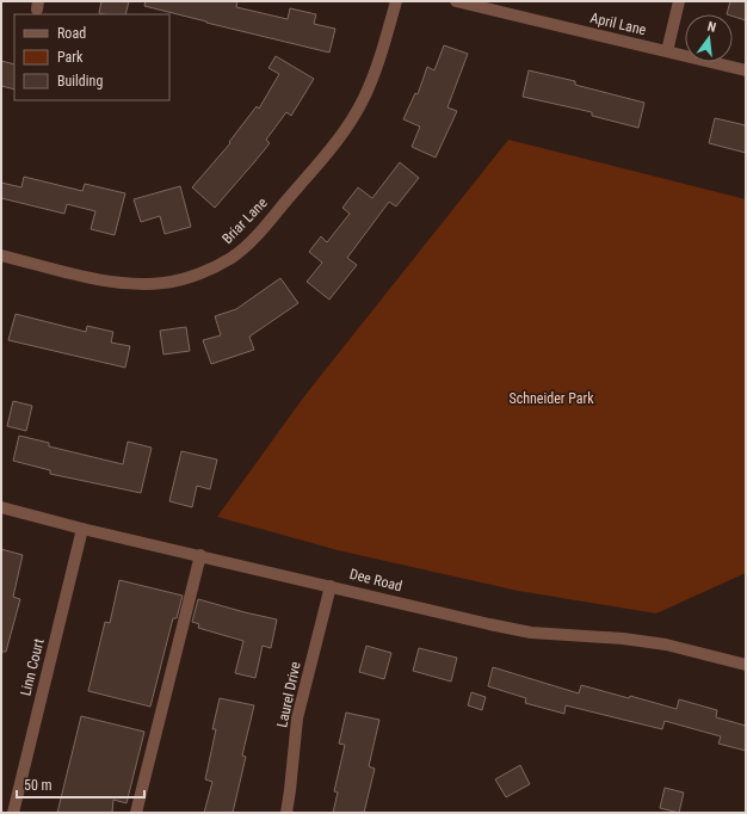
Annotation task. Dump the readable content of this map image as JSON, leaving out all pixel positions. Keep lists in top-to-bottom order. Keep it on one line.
{"streets":{"street":["April Lane","Briar Lane","Dee Road","Linn Court","Laurel Drive"]},"crossings":[["Dee Road","Linn Court"],["Dee Road","Laurel Drive"]],"parks":["Schneider Park"],"legend":["Road","Park","Building"],"scale_bar":"50 m","north":"top"}
